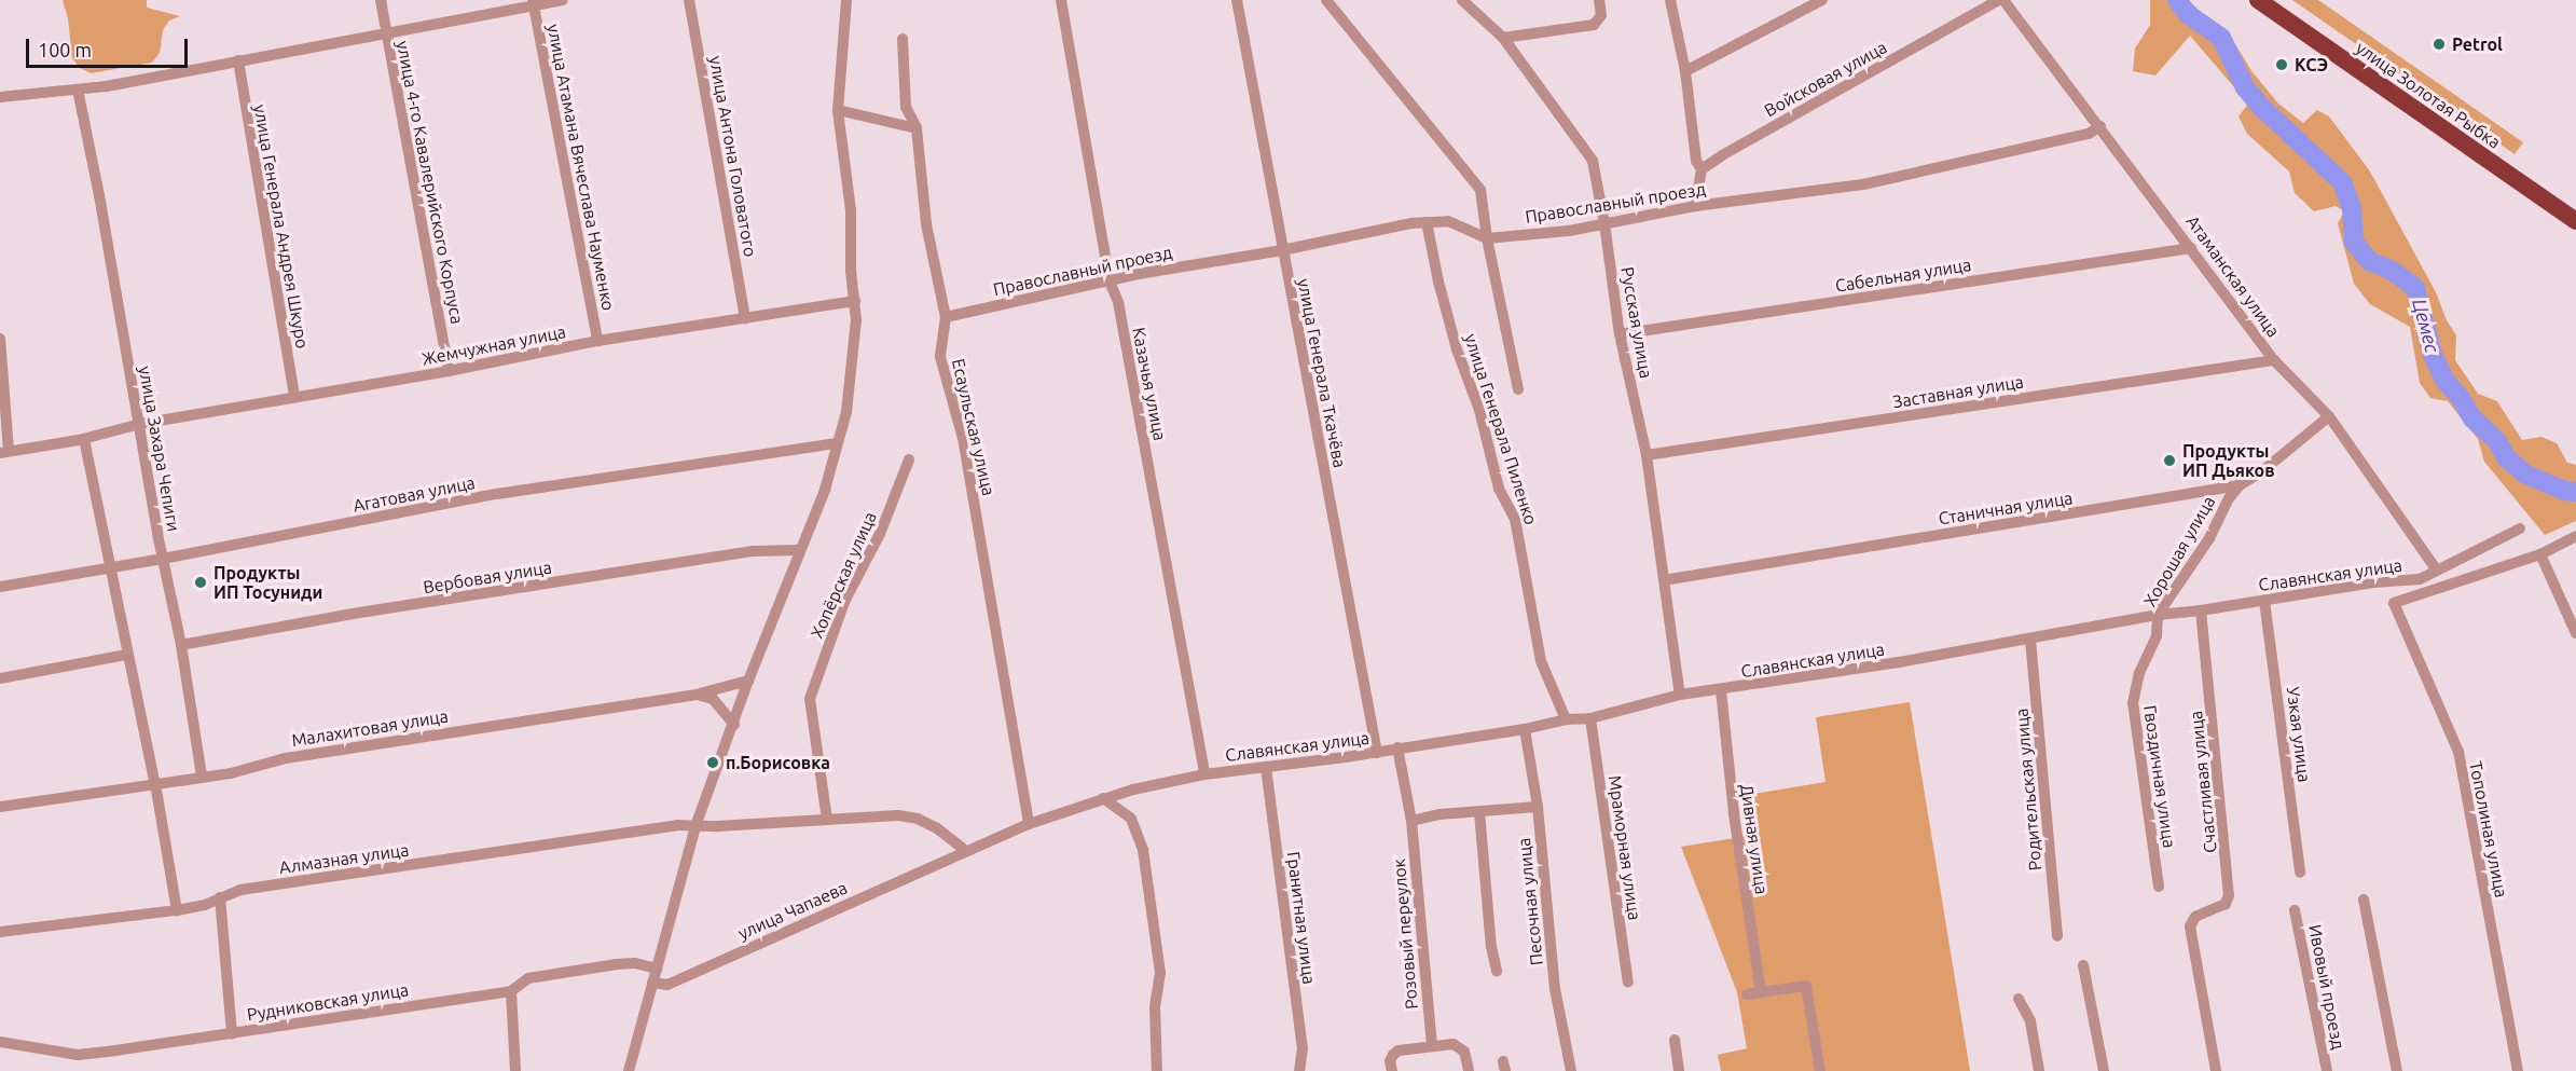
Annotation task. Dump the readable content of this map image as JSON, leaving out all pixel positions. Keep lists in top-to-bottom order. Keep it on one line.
{"streets":{"highway":["улица Золотая Рыбка"],"street":["Войсковая улица","улица Антона Головатого","улица Атамана Вячеслава Науменко","улица 4-го Кавалерийского Корпуса","Православный проезд","улица Генерала Андрея Шкуро","Сабельная улица","Атаманская улица","Русская улица","Жемчужная улица","улица Генерала Ткачёва","Казачья улица","Заставная улица","Есаульская улица","улица Генерала Пиленко","улица Захара Чепиги","Агатовая улица","Станичная улица","Хорошая улица","Хопёрская улица","Славянская улица","Вербовая улица","Малахитовая улица","Узкая улица","Гвоздичная улица","Счастливая улица","Родительская улица","Тополиная улица","Дивная улица","Мраморная улица","Алмазная улица","Песочная улица","улица Чапаева","Гранитная улица","Розовый переулок","Ивовый проезд","Рудниковская улица"]},"crossings":[["Войсковая улица","Атаманская улица"],["улица Антона Головатого","Жемчужная улица"],["улица Атамана Вячеслава Науменко","Жемчужная улица"],["улица 4-го Кавалерийского Корпуса","Жемчужная улица"],["Православный проезд","Атаманская улица"],["Православный проезд","Русская улица"],["Православный проезд","улица Генерала Ткачёва"],["Православный проезд","Казачья улица"],["Православный проезд","Есаульская улица"],["Православный проезд","улица Генерала Пиленко"],["улица Генерала Андрея Шкуро","Жемчужная улица"],["Сабельная улица","Атаманская улица"],["Сабельная улица","Русская улица"],["Атаманская улица","Заставная улица"],["Атаманская улица","Станичная улица"],["Атаманская улица","Славянская улица"],["Русская улица","Заставная улица"],["Русская улица","Станичная улица"],["Русская улица","Славянская улица"],["Жемчужная улица","улица Захара Чепиги"],["улица Генерала Ткачёва","Славянская улица"],["Казачья улица","Славянская улица"],["Есаульская улица","Славянская улица"],["Есаульская улица","улица Чапаева"],["улица Генерала Пиленко","Славянская улица"],["улица Захара Чепиги","Агатовая улица"],["улица Захара Чепиги","Вербовая улица"],["улица Захара Чепиги","Малахитовая улица"],["Станичная улица","Хорошая улица"],["Хорошая улица","Славянская улица"],["Хорошая улица","Гвоздичная улица"],["Хопёрская улица","Алмазная улица"],["Славянская улица","Узкая улица"],["Славянская улица","Счастливая улица"],["Славянская улица","Родительская улица"],["Славянская улица","Дивная улица"],["Славянская улица","Мраморная улица"],["Славянская улица","Песочная улица"],["Славянская улица","улица Чапаева"],["Славянская улица","Гранитная улица"],["Славянская улица","Розовый переулок"],["Алмазная улица","улица Чапаева"]],"water":["Цемес"],"places":["Petrol","КСЭ","Продукты ИП Дьяков","Продукты ИП Тосуниди","п.Борисовка"],"scale_bar":"100 m"}
